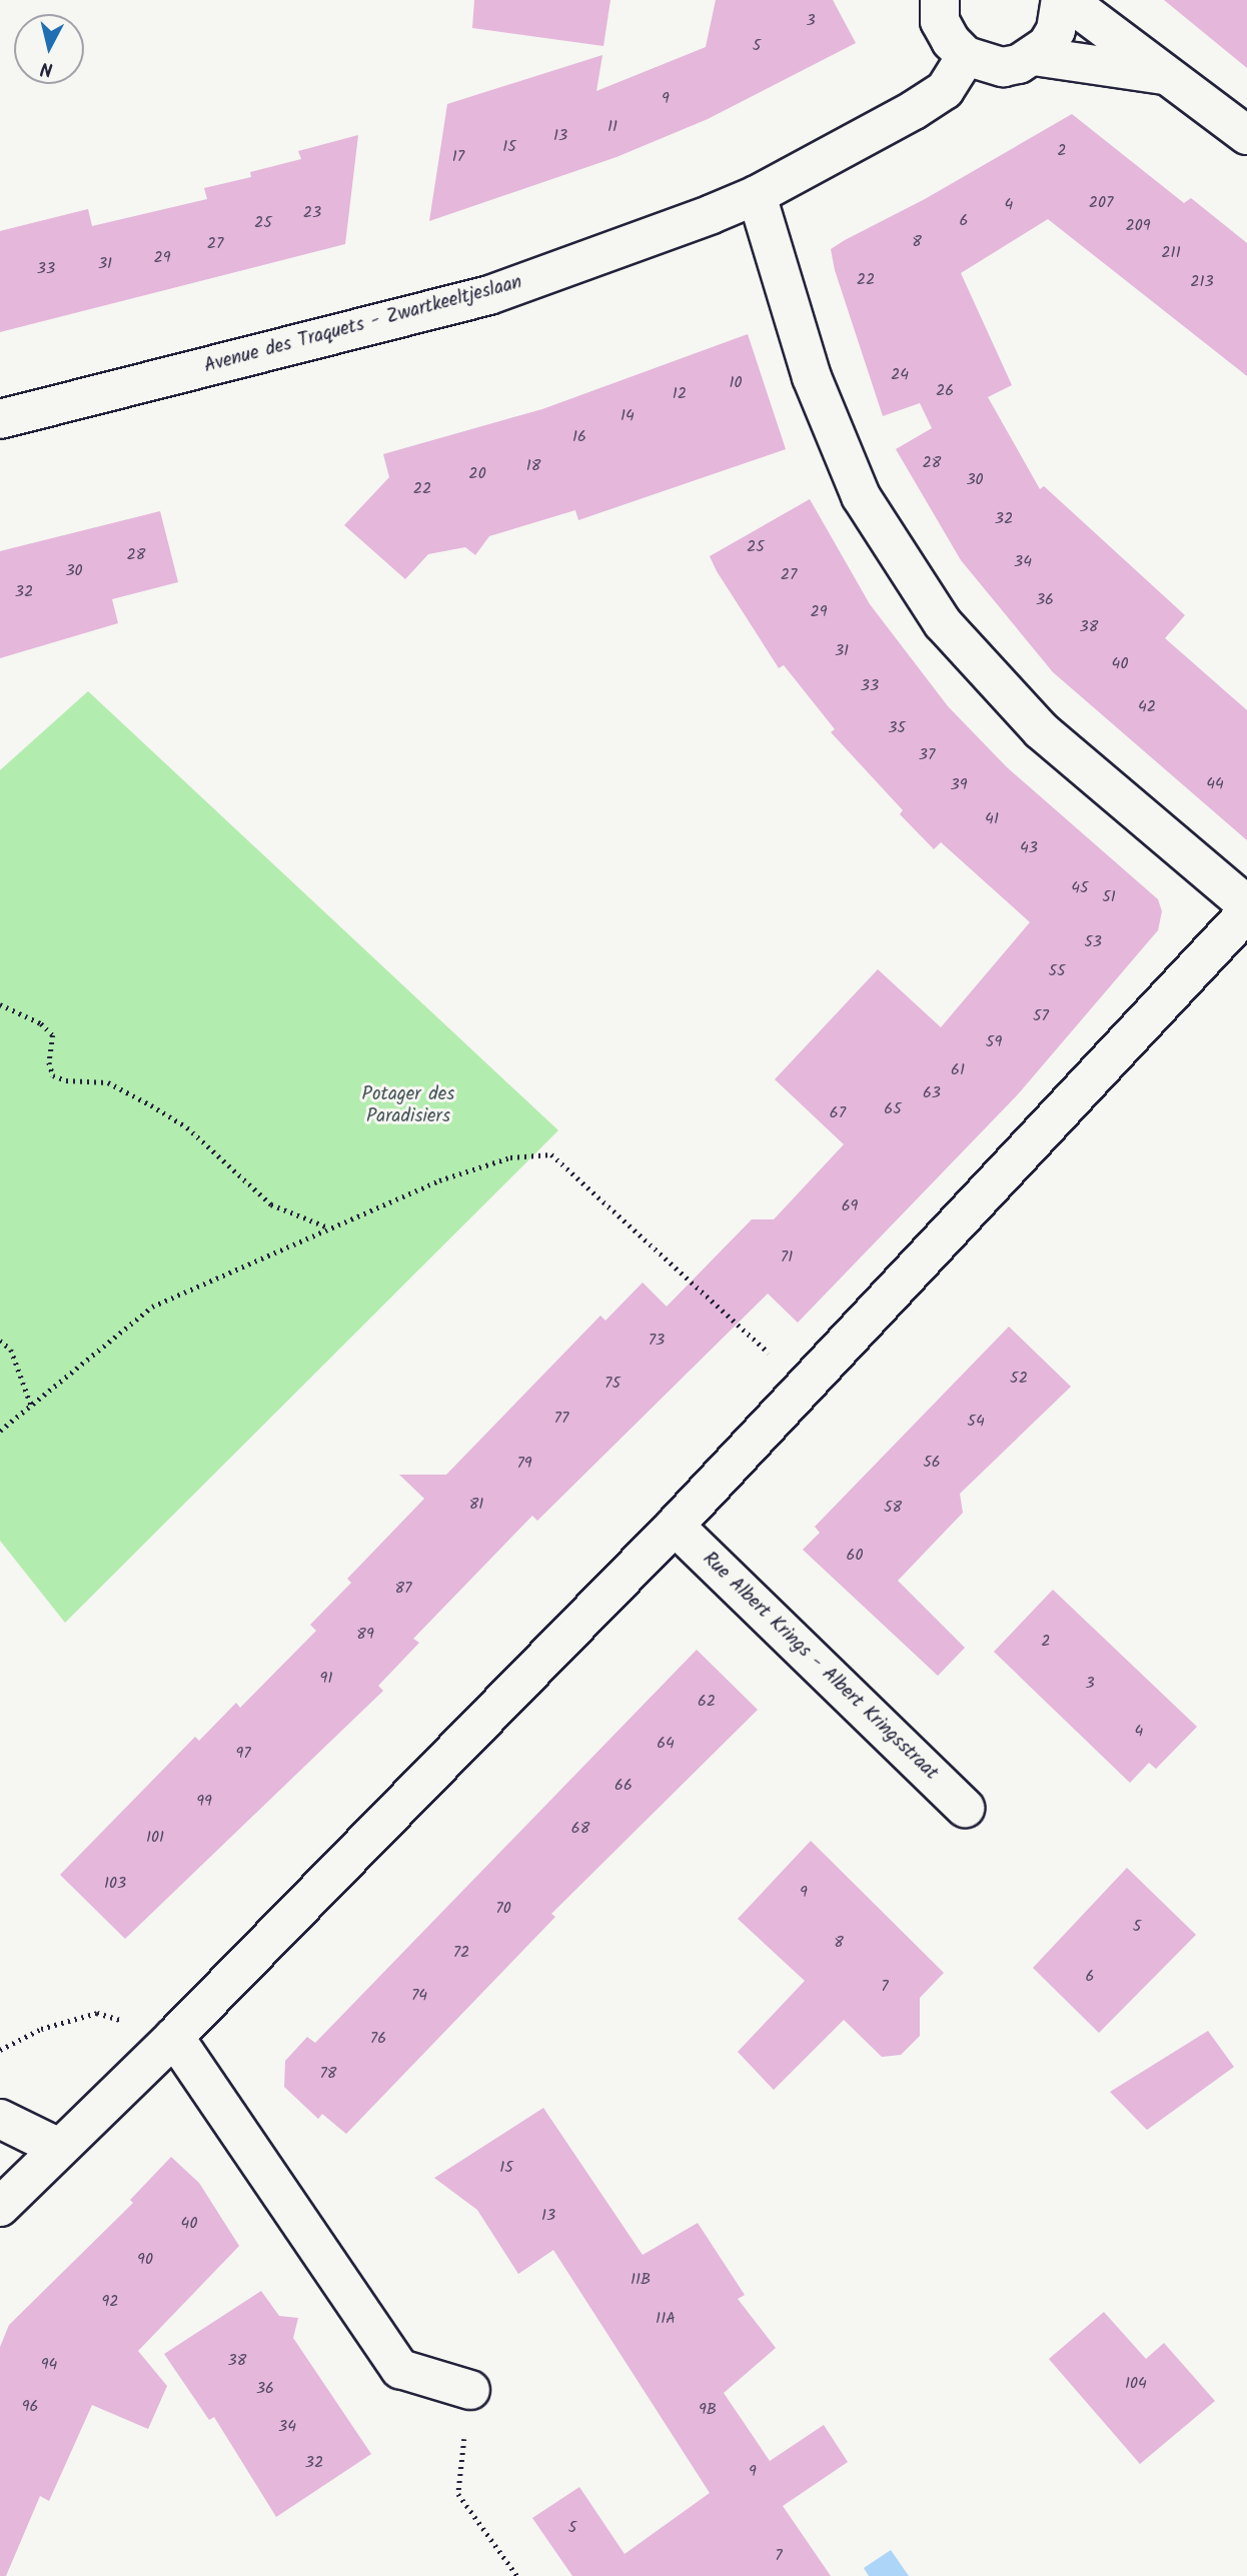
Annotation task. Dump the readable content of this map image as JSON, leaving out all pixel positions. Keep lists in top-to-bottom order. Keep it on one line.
{"streets":{"street":["Avenue des Traquets - Zwartkeeltjeslaan","Rue Albert Krings - Albert Kringsstraat"]},"parks":["Potager des Paradisiers"],"house_numbers":["3","5","9","11","13","15","2","17","207","4","23","6","25","209","8","27","211","29","31","33","22","213","24","10","26","12","14","16","28","18","20","30","22","32","25","28","34","30","27","32","36","29","38","31","40","33","42","35","37","44","39","41","43","45","51","53","55","57","59","61","63","65","67","69","71","73","52","75","77","54","56","79","81","58","60","87","89","2","91","3","62","4","64","97","66","99","68","101","103","9","70","5","8","72","6","7","74","76","78","15","13","40","90","11B","92","11A","38","94","104","36","96","9B","34","32","9","5","7"],"north":"bottom"}
